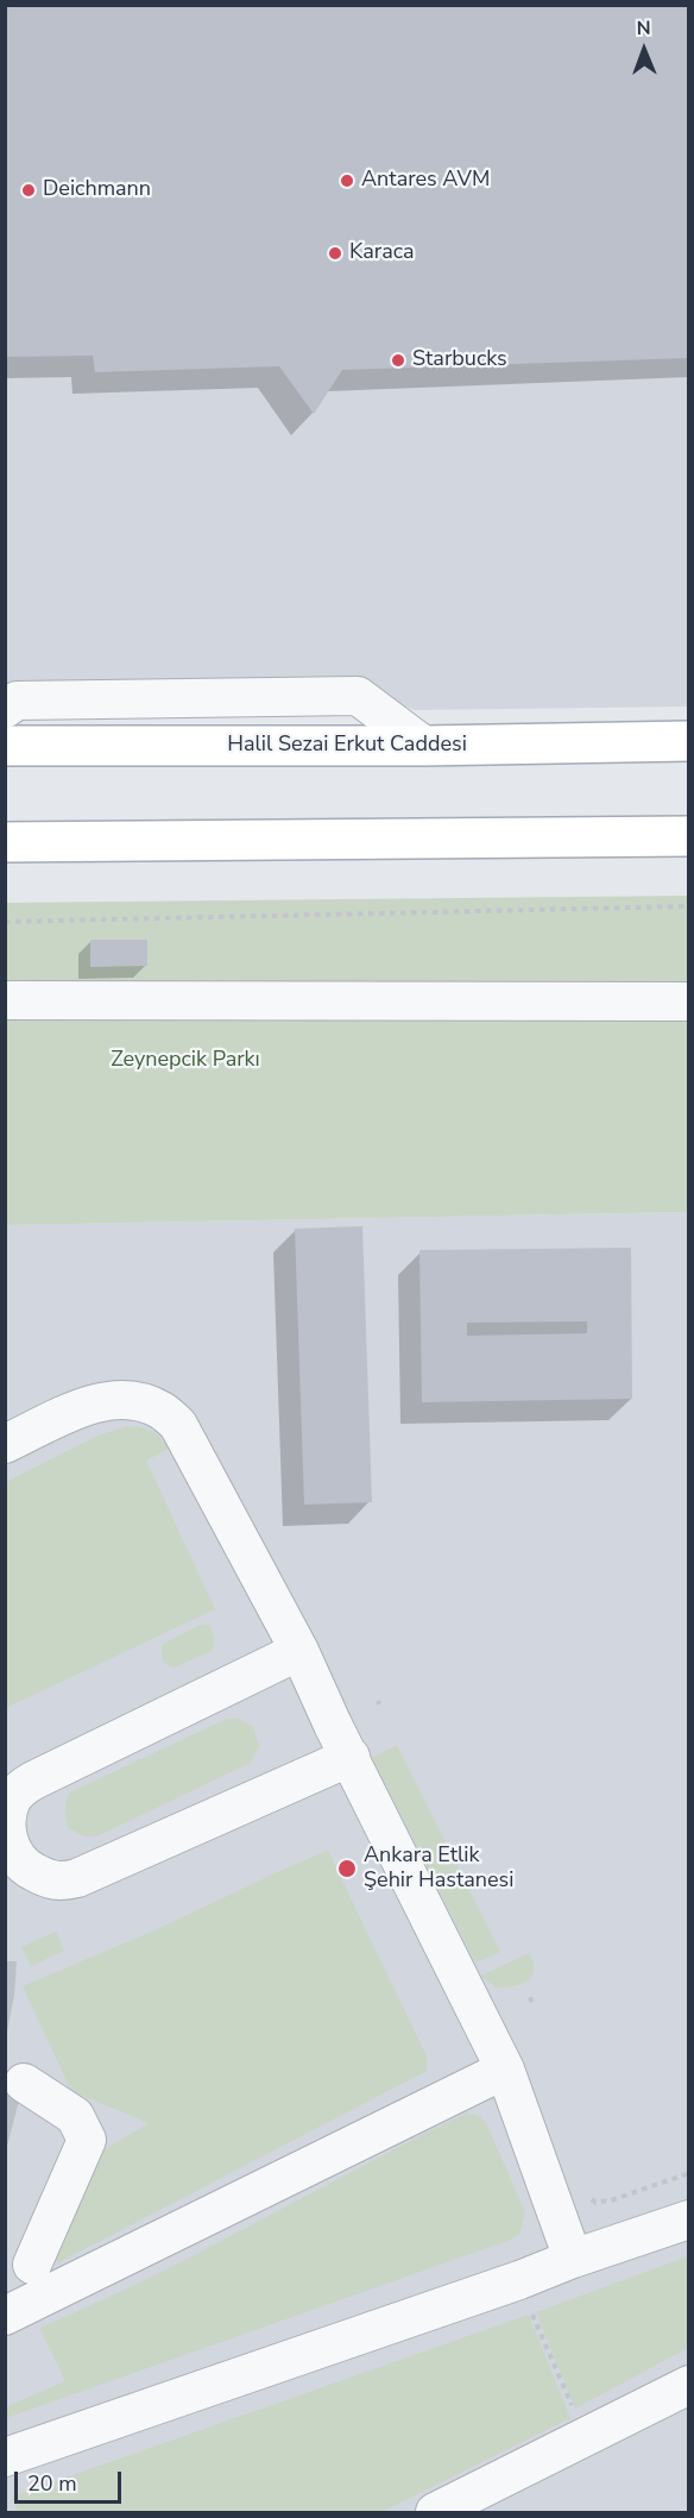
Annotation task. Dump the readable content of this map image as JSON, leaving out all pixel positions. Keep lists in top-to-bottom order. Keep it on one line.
{"streets":{"main road":["Halil Sezai Erkut Caddesi"]},"parks":["Zeynepcik Parkı"],"places":["Antares AVM","Deichmann","Karaca","Starbucks","Ankara Etlik Şehir Hastanesi"],"scale_bar":"20 m","north":"top"}
